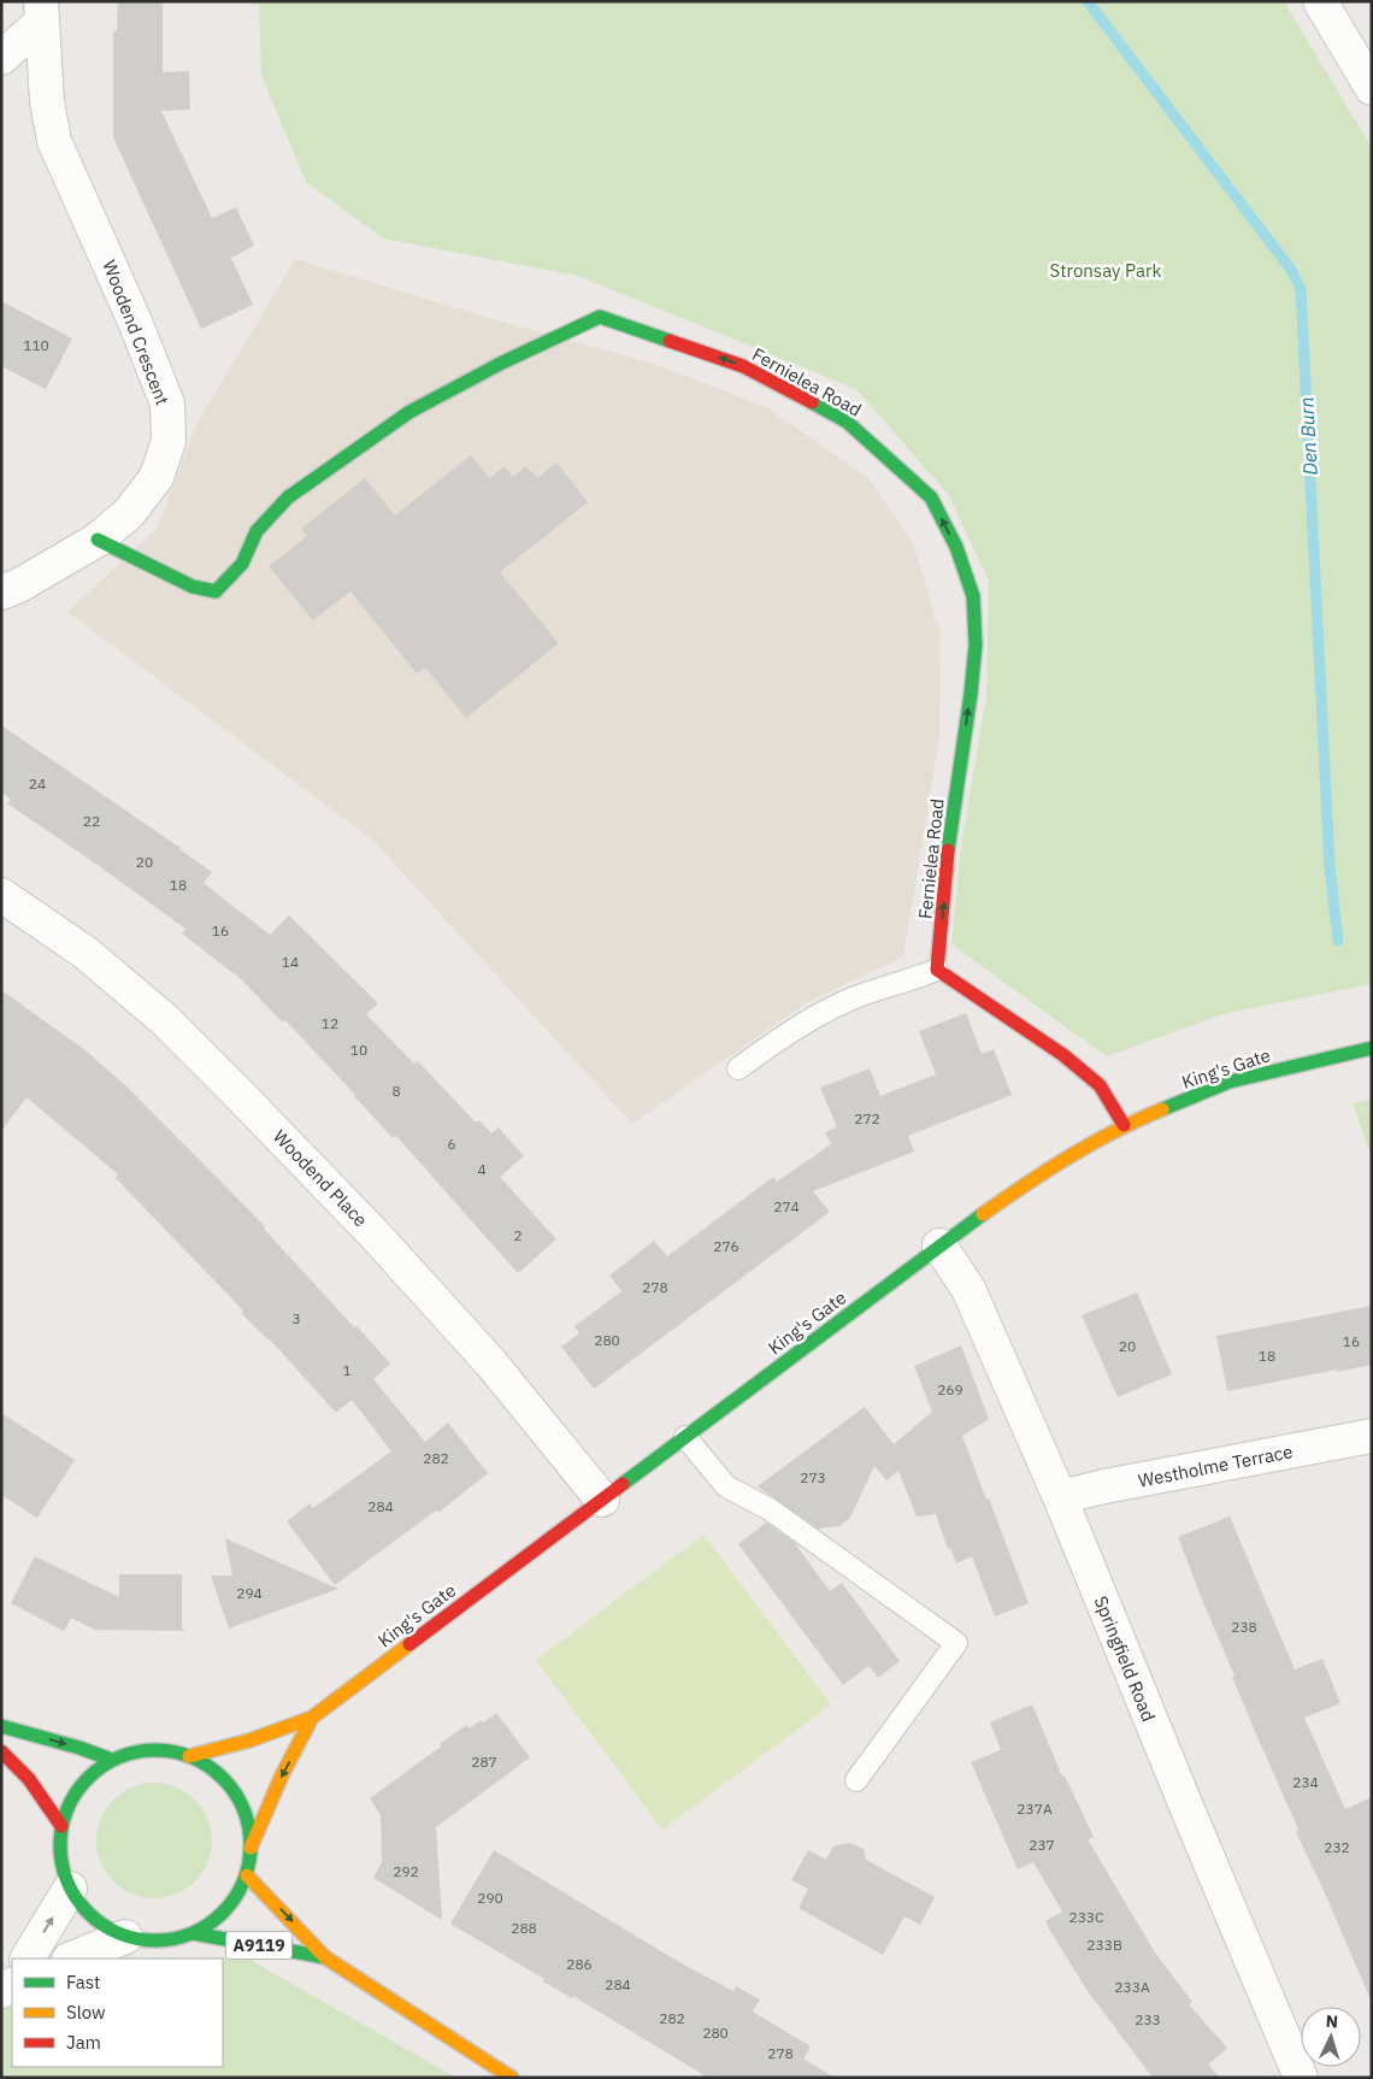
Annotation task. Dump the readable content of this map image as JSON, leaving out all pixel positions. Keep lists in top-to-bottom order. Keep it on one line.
{"streets":{"street":["Woodend Crescent","Fernielea Road","King's Gate","Woodend Place","Westholme Terrace","Springfield Road","A9119"]},"crossings":[["Woodend Crescent","Fernielea Road"],["King's Gate","Woodend Place"],["King's Gate","Springfield Road"],["King's Gate","A9119"],["Westholme Terrace","Springfield Road"]],"water":["Den Burn"],"parks":["Stronsay Park"],"house_numbers":["110","24","22","20","18","16","14","12","10","8","272","6","4","274","2","276","278","3","280","16","20","18","1","269","282","273","284","294","238","287","234","237A","237","232","292","290","233C","288","233B","286","284","233A","282","233","280","278"],"legend":["Fast","Slow","Jam"],"north":"top"}
